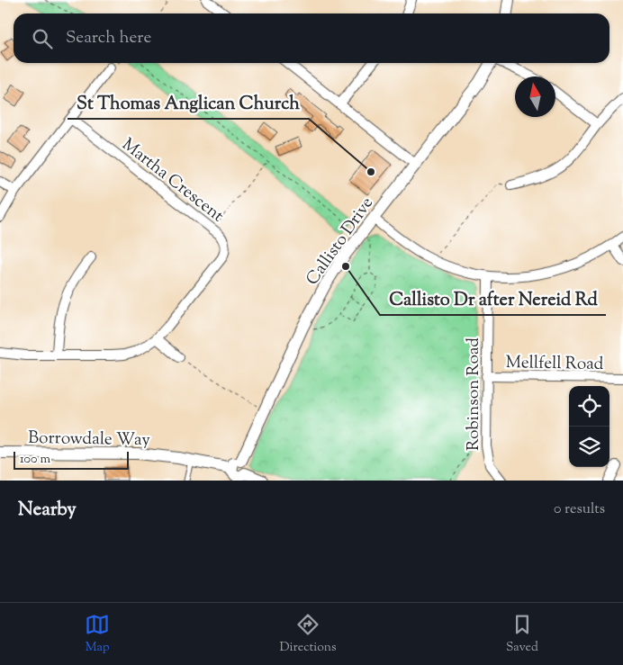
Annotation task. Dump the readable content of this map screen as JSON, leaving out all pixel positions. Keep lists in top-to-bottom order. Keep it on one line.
{"streets":{"street":["Martha Crescent","Callisto Drive","Mellfell Road","Robinson Road","Borrowdale Way"]},"crossings":[["Callisto Drive","Borrowdale Way"],["Mellfell Road","Robinson Road"]],"places":["St Thomas Anglican Church","Callisto Dr after Nereid Rd"],"scale_bar":"100 m","north":"top","page":{"search":"Search here","scale":"100 m","heading":["Nearby","0 results"],"nav":["Map","Directions","Saved"]}}
